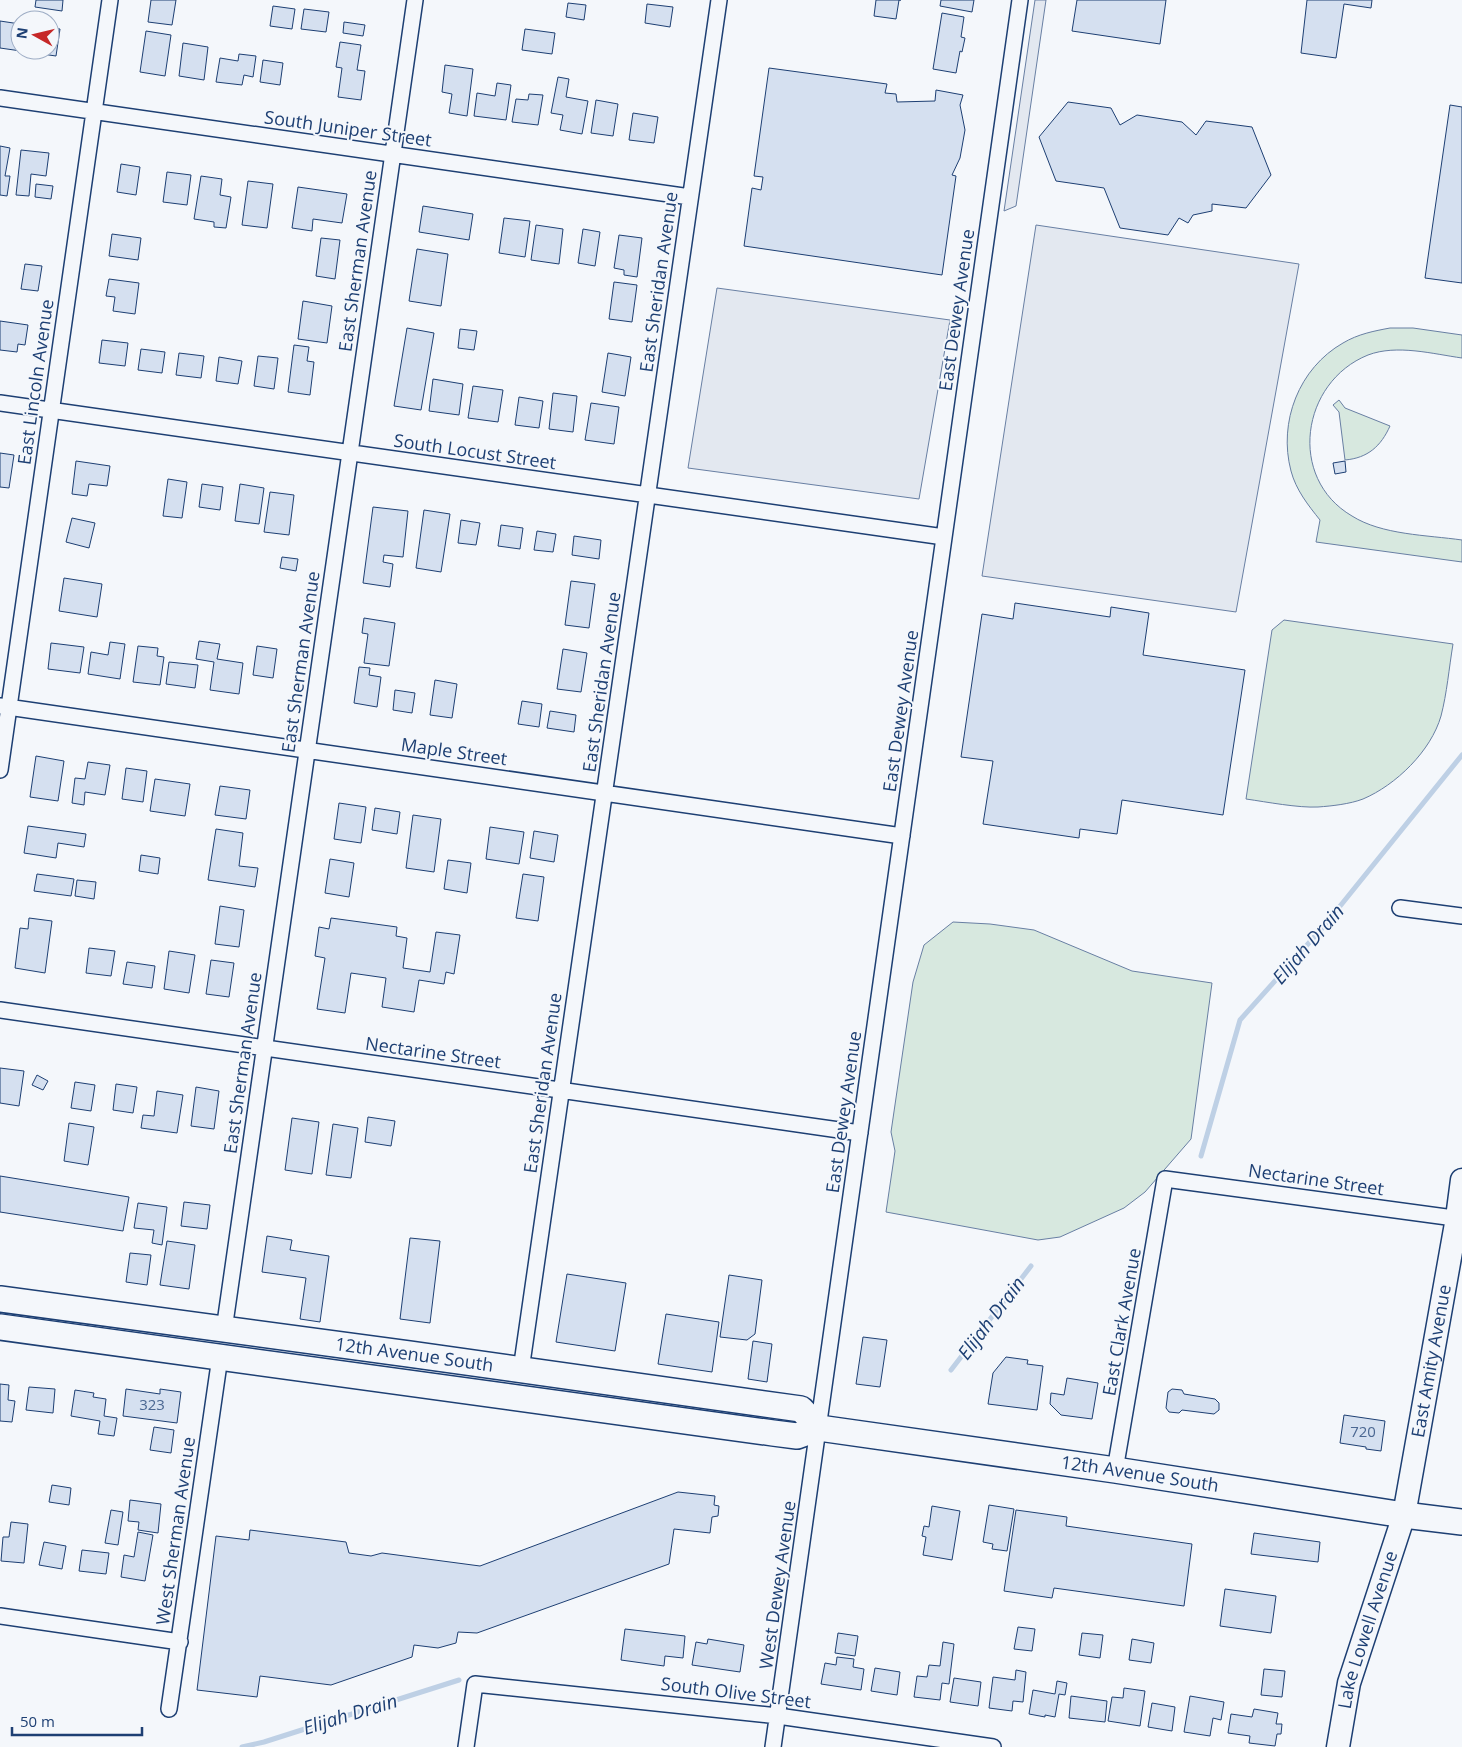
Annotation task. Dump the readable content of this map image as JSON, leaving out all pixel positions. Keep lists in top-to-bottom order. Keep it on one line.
{"streets":{"main road":["12th Avenue South","East Amity Avenue","Lake Lowell Avenue"],"street":["South Juniper Street","East Sherman Avenue","East Sheridan Avenue","East Dewey Avenue","East Lincoln Avenue","South Locust Street","Maple Street","Nectarine Street","East Clark Avenue","West Sherman Avenue","West Dewey Avenue","South Olive Street"]},"crossings":[["South Juniper Street","East Sherman Avenue"],["South Juniper Street","East Sheridan Avenue"],["South Juniper Street","East Lincoln Avenue"],["East Sherman Avenue","South Locust Street"],["East Sherman Avenue","Maple Street"],["East Sherman Avenue","Nectarine Street"],["East Sherman Avenue","12th Avenue South"],["East Sheridan Avenue","South Locust Street"],["East Sheridan Avenue","Maple Street"],["East Sheridan Avenue","Nectarine Street"],["East Sheridan Avenue","12th Avenue South"],["East Dewey Avenue","South Locust Street"],["East Dewey Avenue","Maple Street"],["East Dewey Avenue","Nectarine Street"],["East Dewey Avenue","12th Avenue South"],["East Dewey Avenue","West Dewey Avenue"],["East Lincoln Avenue","South Locust Street"],["East Lincoln Avenue","Maple Street"],["Nectarine Street","East Clark Avenue"],["Nectarine Street","East Amity Avenue"],["East Clark Avenue","12th Avenue South"],["12th Avenue South","East Amity Avenue"],["12th Avenue South","West Sherman Avenue"],["12th Avenue South","West Dewey Avenue"],["12th Avenue South","Lake Lowell Avenue"],["East Amity Avenue","Lake Lowell Avenue"],["West Dewey Avenue","South Olive Street"]],"water":["Elijah Drain"],"house_numbers":["323","720"],"scale_bar":"50 m","north":"left"}
